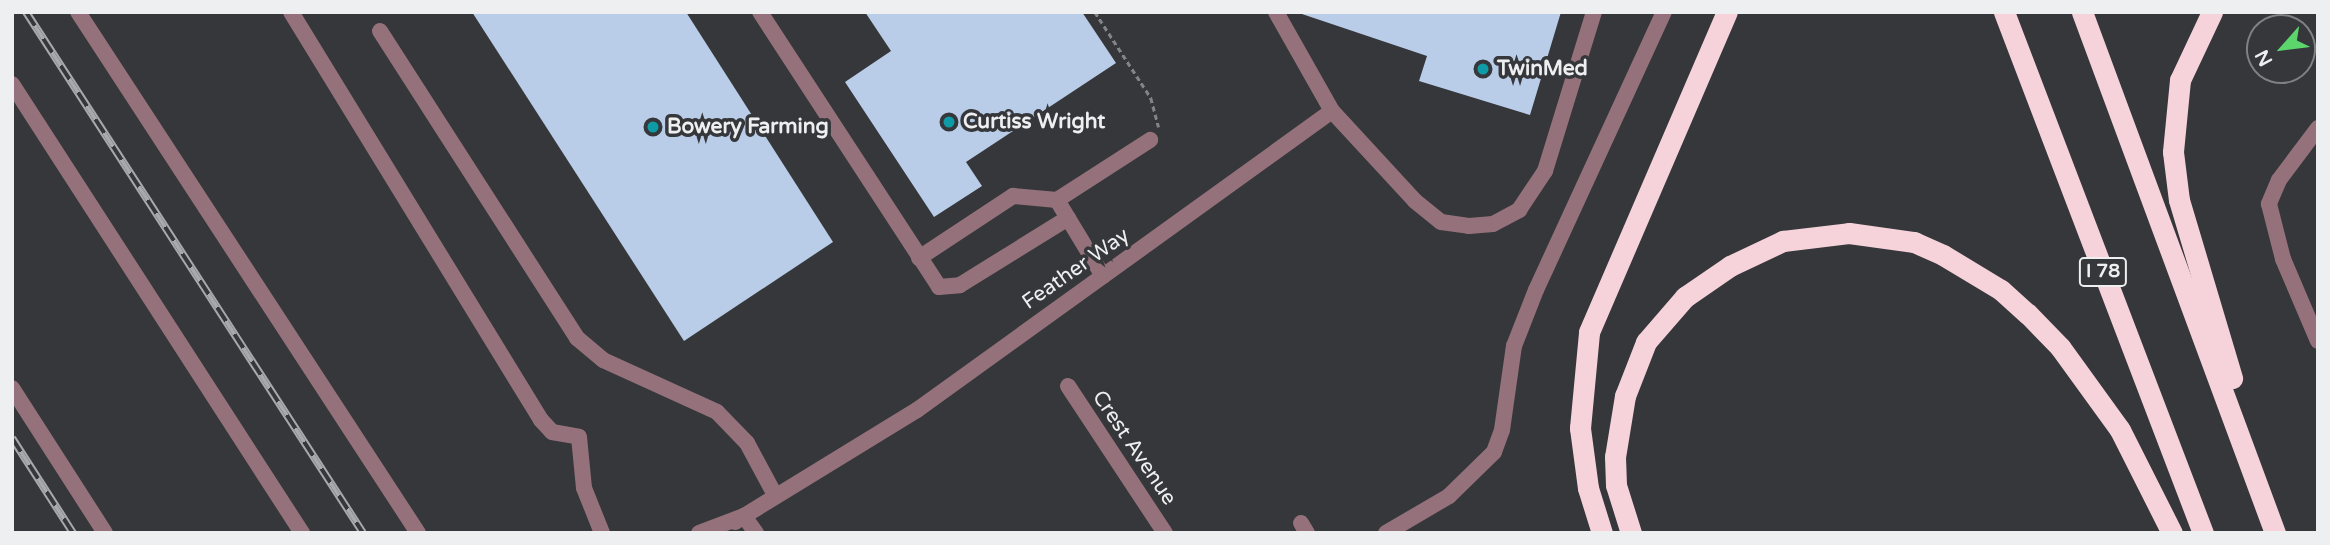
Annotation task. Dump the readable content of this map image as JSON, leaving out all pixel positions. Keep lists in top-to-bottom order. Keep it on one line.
{"streets":{"highway":["I 78"],"street":["Feather Way","Crest Avenue"]},"places":["TwinMed","Curtiss Wright","Bowery Farming"],"north":"bottom left"}
